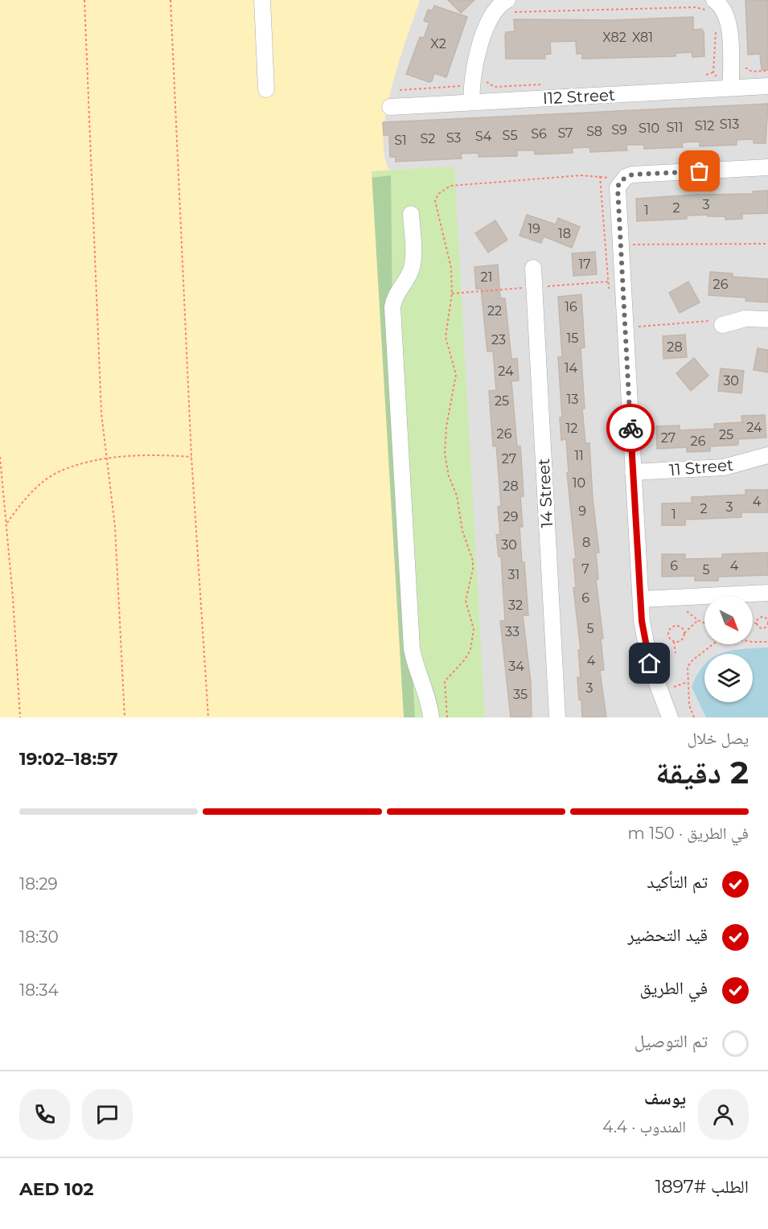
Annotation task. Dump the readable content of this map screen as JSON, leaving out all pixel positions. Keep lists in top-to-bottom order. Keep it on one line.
{"streets":{"street":["I12 Street","11 Street","14 Street"]},"house_numbers":["X82","X81","X2","S13","S12","S11","S10","S9","S8","S7","S6","S5","S4","S3","S2","S1","3","2","1","19","18","17","21","26","16","22","15","23","28","14","24","30","13","25","24","12","26","25","27","26","11","27","10","28","4","3","2","9","1","29","8","30","6","4","7","5","31","6","32","5","33","4","34","3","35"],"north":"bottom right","page":{"heading":["2 دقيقة","يصل خلال","18:57–19:02"],"panel":["يوسف","المندوب · 4.4","الطلب #1897","AED 102"],"bar":"في الطريق · 150 m","list":[["تم التأكيد","18:29"],["قيد التحضير","18:30"],["في الطريق","18:34"],"تم التوصيل"]}}
